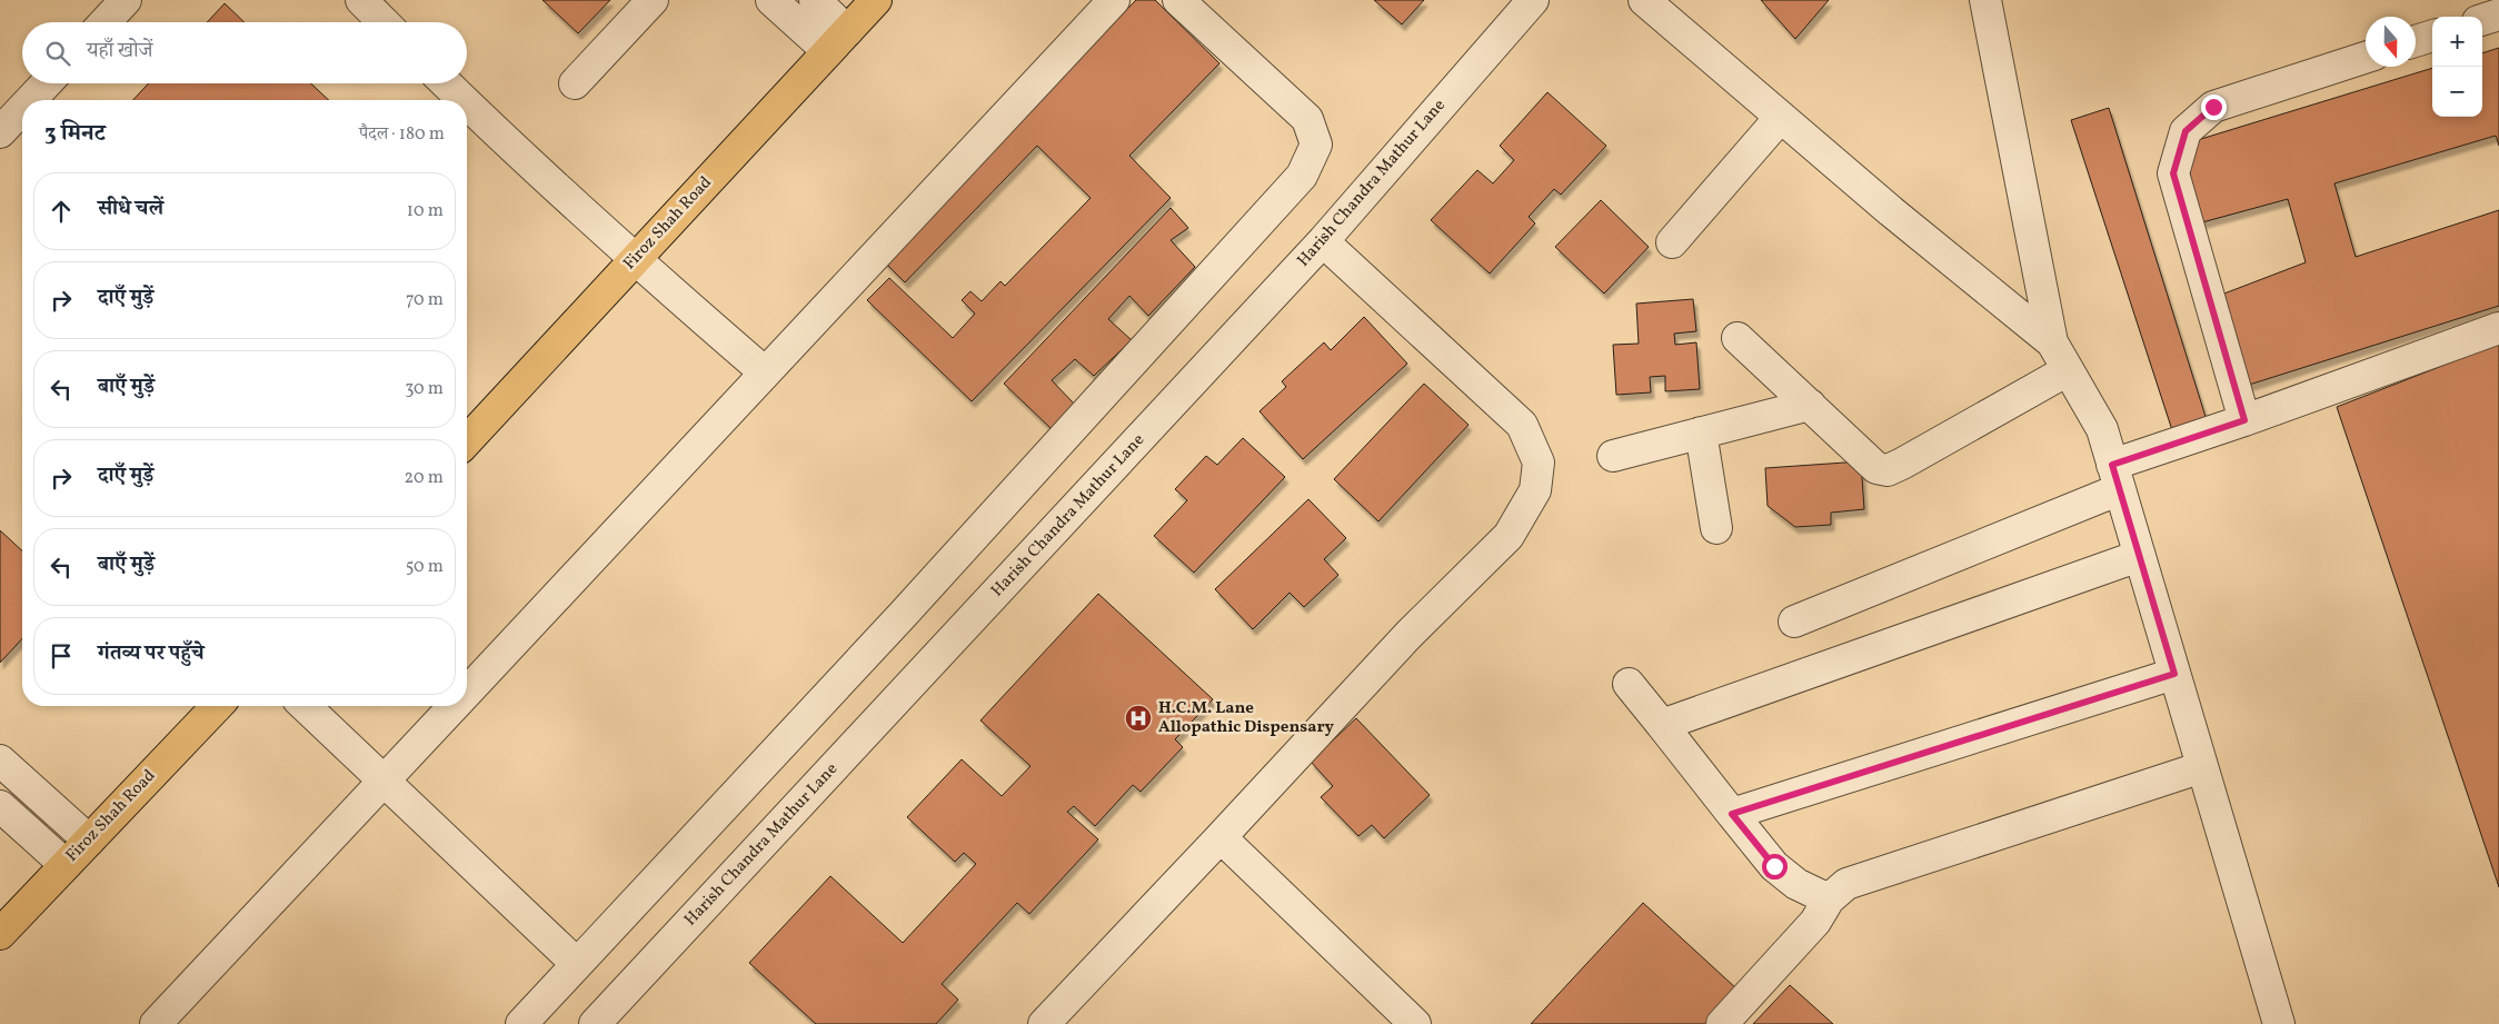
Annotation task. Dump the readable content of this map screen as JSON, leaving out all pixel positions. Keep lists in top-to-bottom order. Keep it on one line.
{"streets":{"main road":["Firoz Shah Road"],"street":["Harish Chandra Mathur Lane"]},"places":{"hospital":["H.C.M. Lane Allopathic Dispensary"]},"north":"bottom","page":{"map_buttons":["+","−"],"search":"यहाँ खोजें","heading":["3 मिनट","पैदल · 180 m"],"list":[["सीधे चलें","10 m"],["दाएँ मुड़ें","70 m"],["बाएँ मुड़ें","30 m"],["दाएँ मुड़ें","20 m"],["बाएँ मुड़ें","50 m"],"गंतव्य पर पहुँचे"]}}
